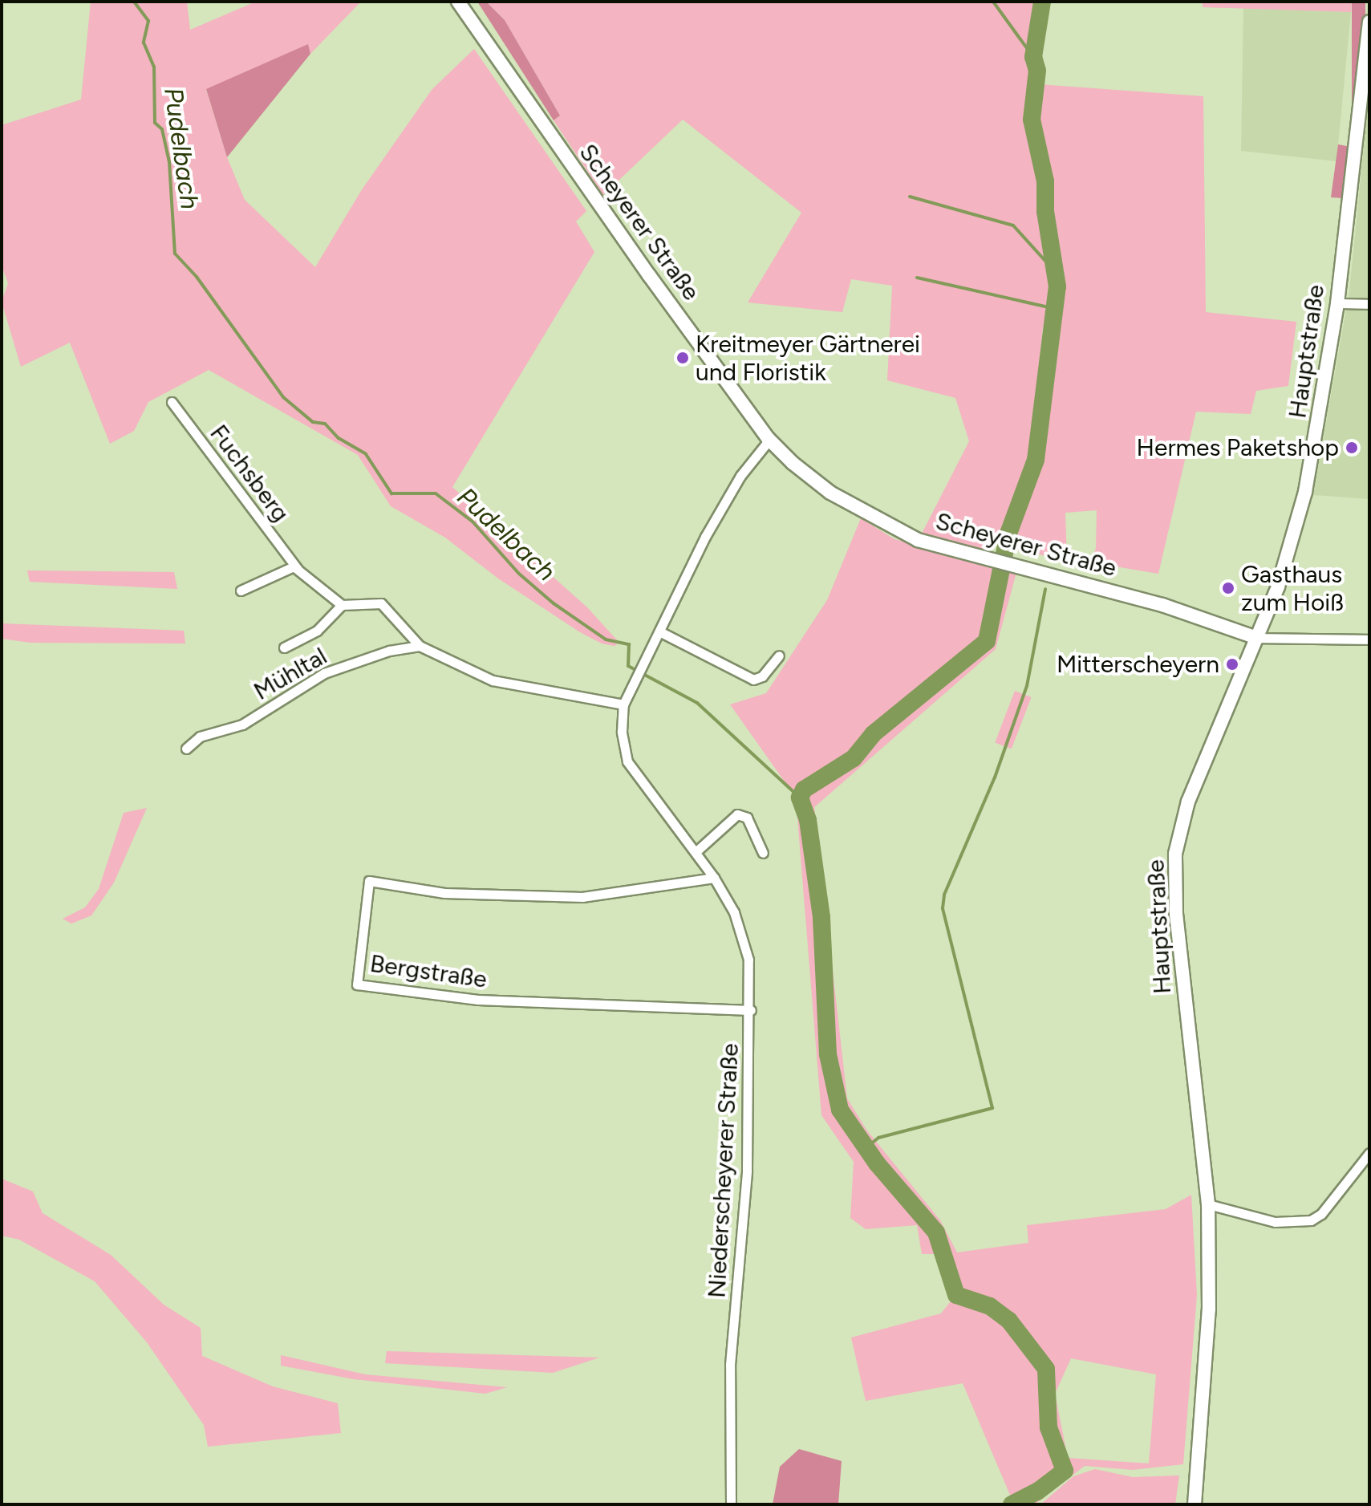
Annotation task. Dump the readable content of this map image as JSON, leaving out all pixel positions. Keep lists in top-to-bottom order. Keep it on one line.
{"streets":{"main road":["Scheyerer Straße","Hauptstraße"],"street":["Fuchsberg","Mühltal","Bergstraße","Niederscheyerer Straße"]},"crossings":[["Scheyerer Straße","Hauptstraße"],["Scheyerer Straße","Niederscheyerer Straße"],["Bergstraße","Niederscheyerer Straße"]],"water":["Pudelbach"],"places":["Kreitmeyer Gärtnerei und Floristik","Hermes Paketshop","Gasthaus zum Hoiß","Mitterscheyern"]}
